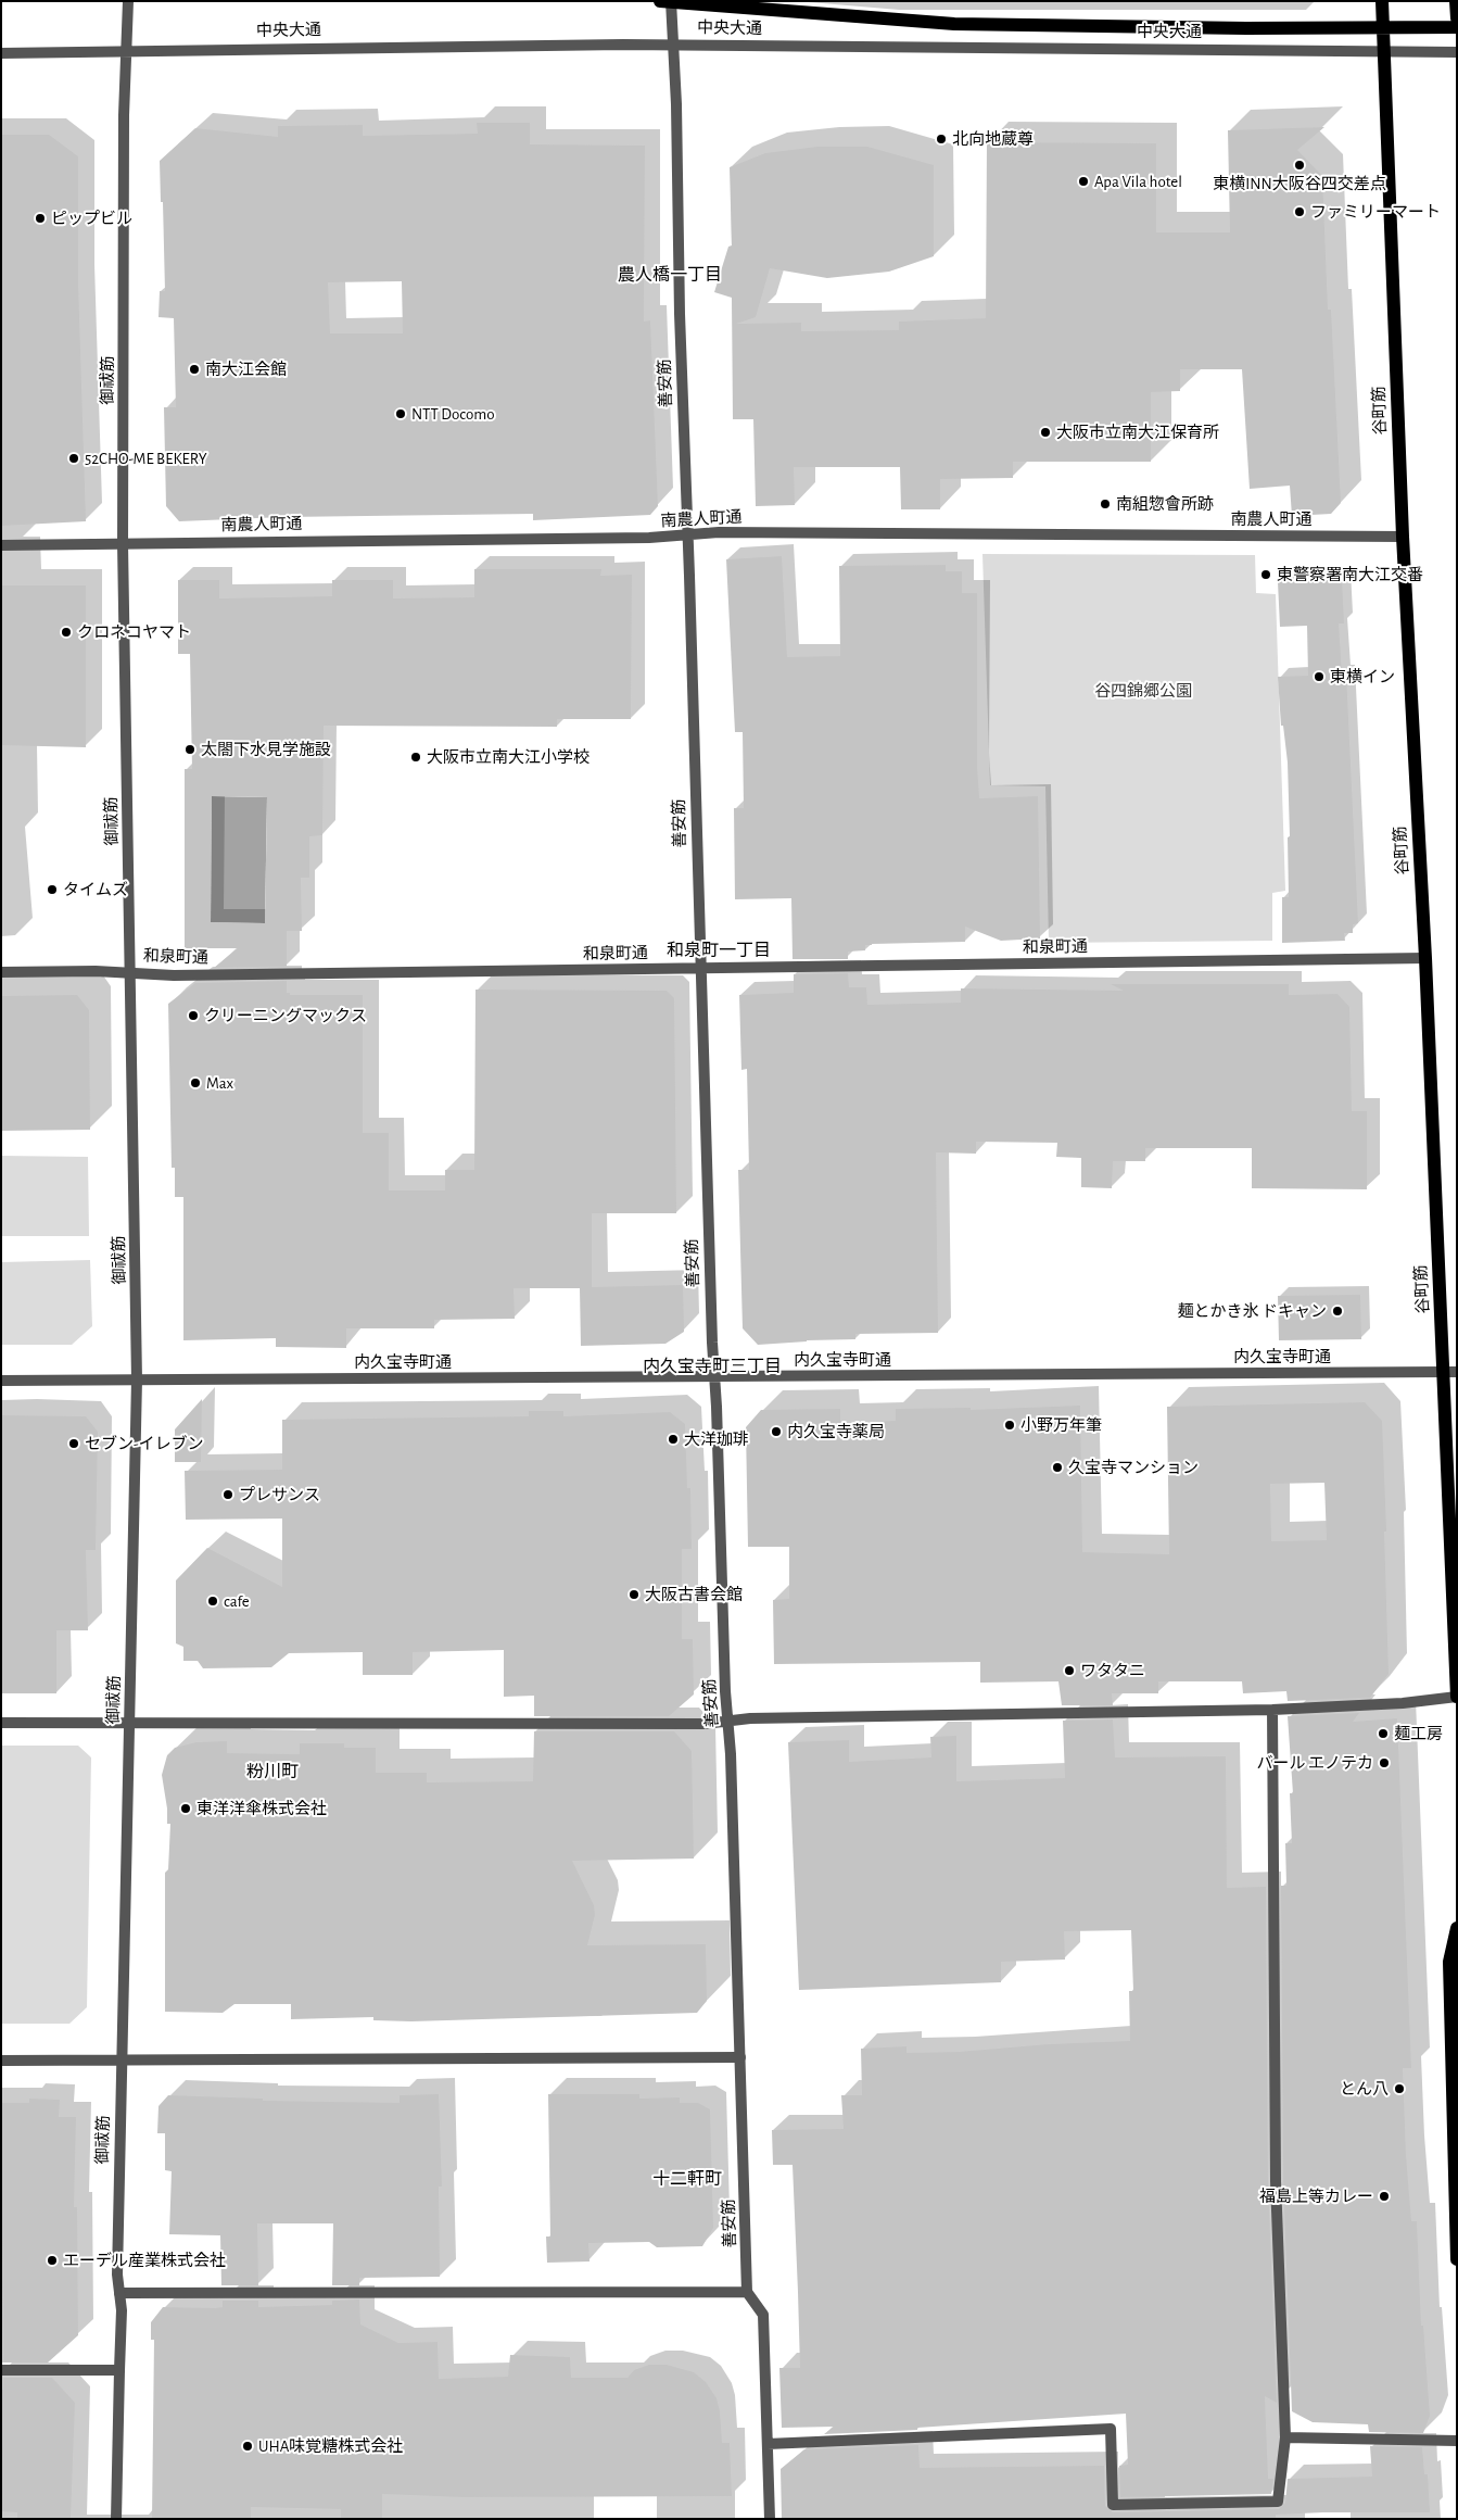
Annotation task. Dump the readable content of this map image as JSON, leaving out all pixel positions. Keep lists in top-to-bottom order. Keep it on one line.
{"streets":{"main road":["中央大通","谷町筋"],"street":["御祓筋","善安筋","南農人町通","和泉町通","内久宝寺町通"]},"crossings":[["中央大通","御祓筋"],["中央大通","善安筋"],["中央大通","谷町筋"],["御祓筋","南農人町通"],["御祓筋","和泉町通"],["御祓筋","内久宝寺町通"],["善安筋","南農人町通"],["善安筋","和泉町通"],["善安筋","内久宝寺町通"],["谷町筋","南農人町通"],["谷町筋","和泉町通"],["谷町筋","内久宝寺町通"]],"districts":["農人橋一丁目","和泉町一丁目","内久宝寺町三丁目","粉川町","十二軒町"],"parks":["谷四錦郷公園"],"places":["北向地蔵尊","東横INN大阪谷四交差点","Apa Vila hotel","ファミリーマート","ピップビル","南大江会館","NTT Docomo","大阪市立南大江保育所","52CHO-ME BEKERY","南組惣會所跡","東警察署南大江交番","クロネコヤマト","東横イン","太閤下水見学施設","大阪市立南大江小学校","タイムズ","クリーニングマックス","Max","麺とかき氷 ドキャン","小野万年筆","内久宝寺薬局","大洋珈琲","セブン-イレブン","久宝寺マンション","プレサンス","大阪古書会館","cafe","ワタタニ","麺工房","バール エノテカ","東洋洋傘株式会社","とん八","福島上等カレー","エーデル産業株式会社","UHA味覚糖株式会社"]}
